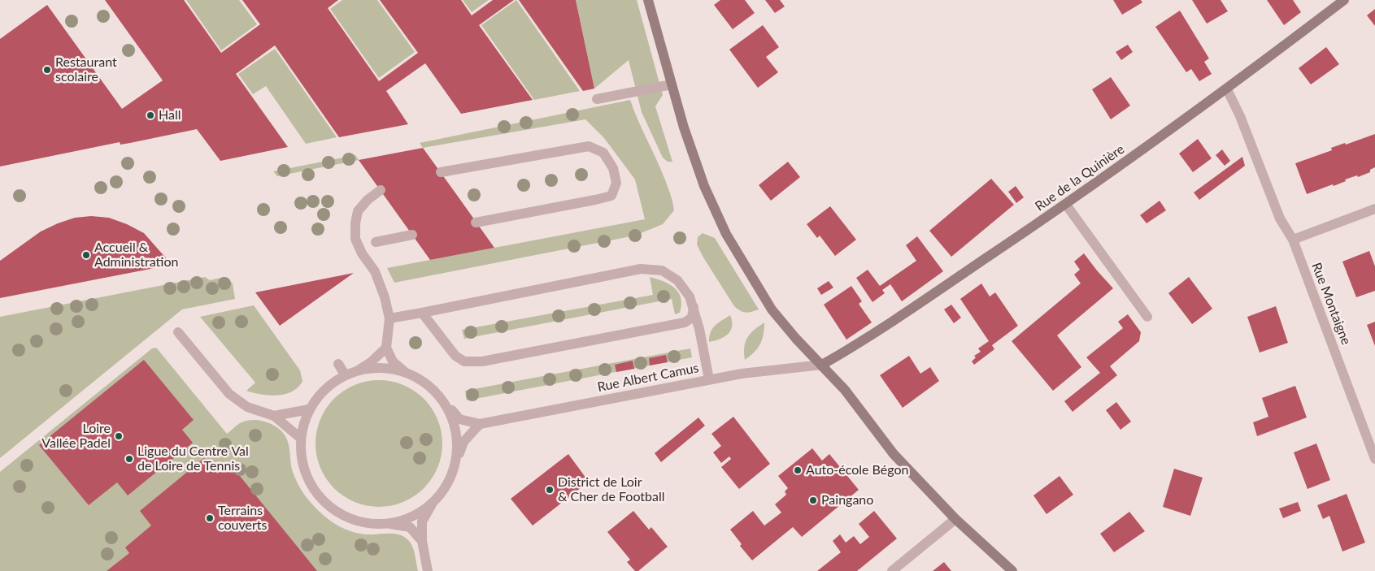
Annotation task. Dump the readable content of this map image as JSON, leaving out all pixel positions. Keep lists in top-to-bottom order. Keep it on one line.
{"streets":{"street":["Rue de la Quinière","Rue Montaigne","Rue Albert Camus"]},"crossings":[["Rue de la Quinière","Rue Montaigne"],["Rue de la Quinière","Rue Albert Camus"]],"places":["Restaurant scolaire","Hall","Accueil & Administration","Loire Vallée Padel","Ligue du Centre Val de Loire de Tennis","Auto-école Bégon","District de Loir & Cher de Football","Paingano","Terrains couverts"]}
